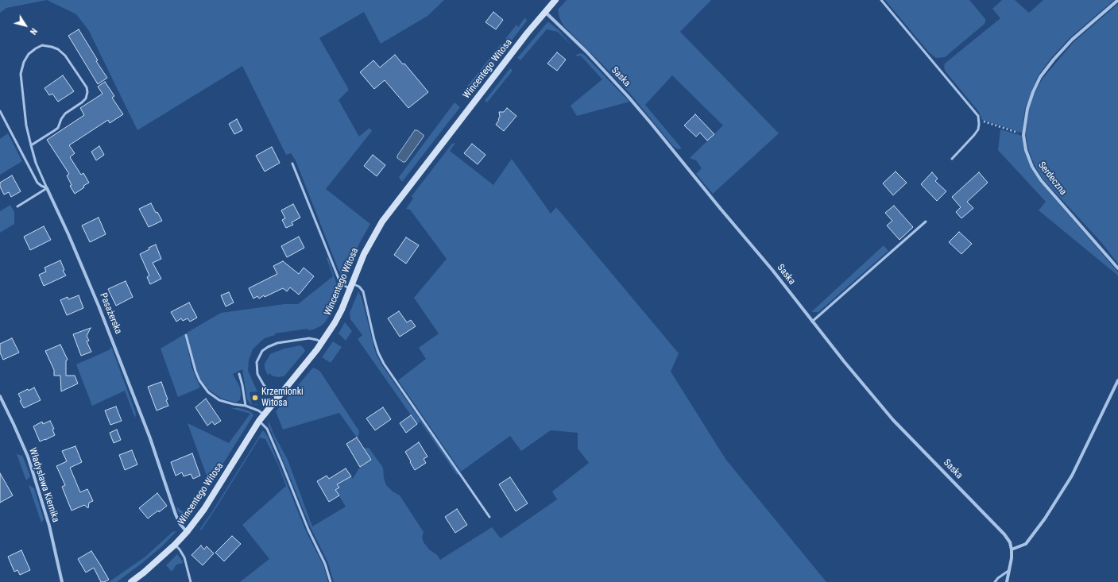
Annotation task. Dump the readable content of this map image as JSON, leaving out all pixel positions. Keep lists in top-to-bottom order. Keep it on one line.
{"streets":{"street":["Wincentego Witosa","Saska","Serdeczna","Pasażerska","Władysława Kiernika"]},"crossings":[["Wincentego Witosa","Saska"],["Wincentego Witosa","Pasażerska"]],"places":["Krzemionki Witosa"],"north":"bottom right"}
